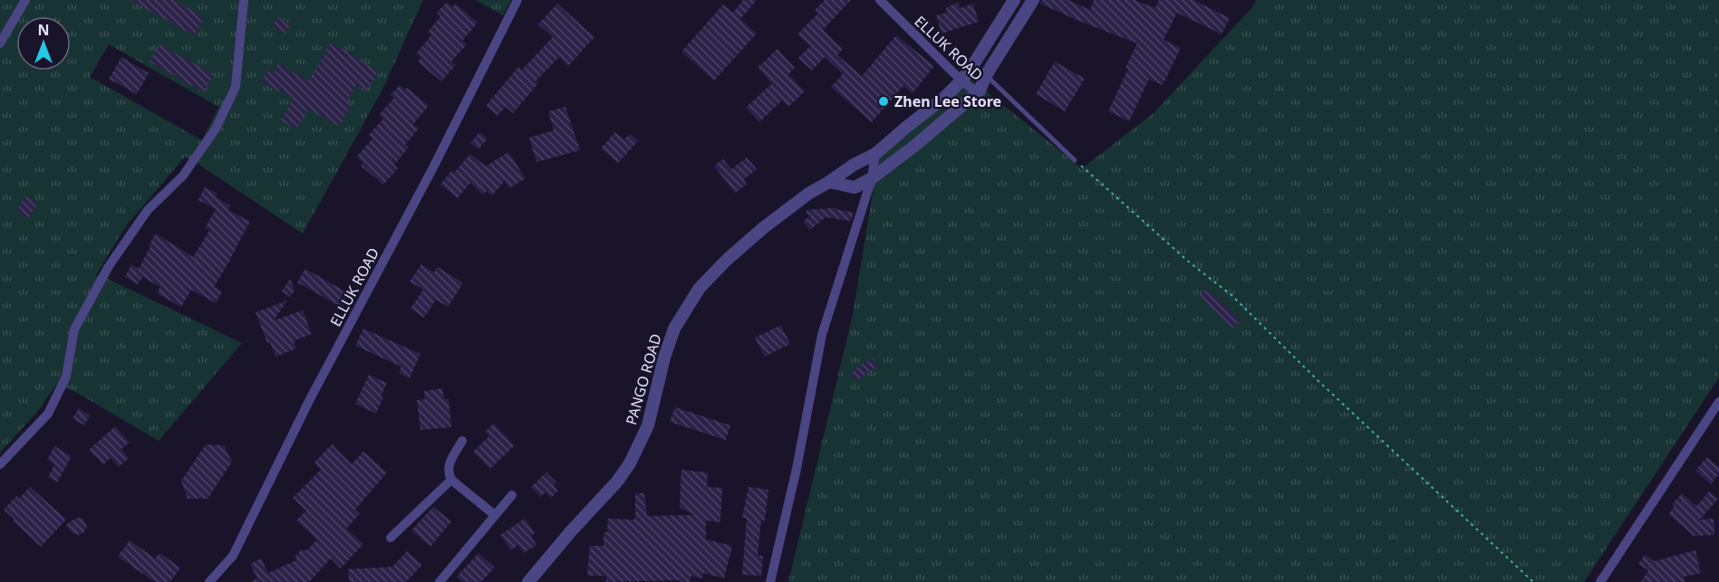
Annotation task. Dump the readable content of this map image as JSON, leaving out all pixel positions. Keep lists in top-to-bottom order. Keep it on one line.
{"streets":{"street":["ELLUK ROAD","PANGO ROAD"]},"crossings":[["ELLUK ROAD","PANGO ROAD"]],"places":["Zhen Lee Store"],"north":"top"}
